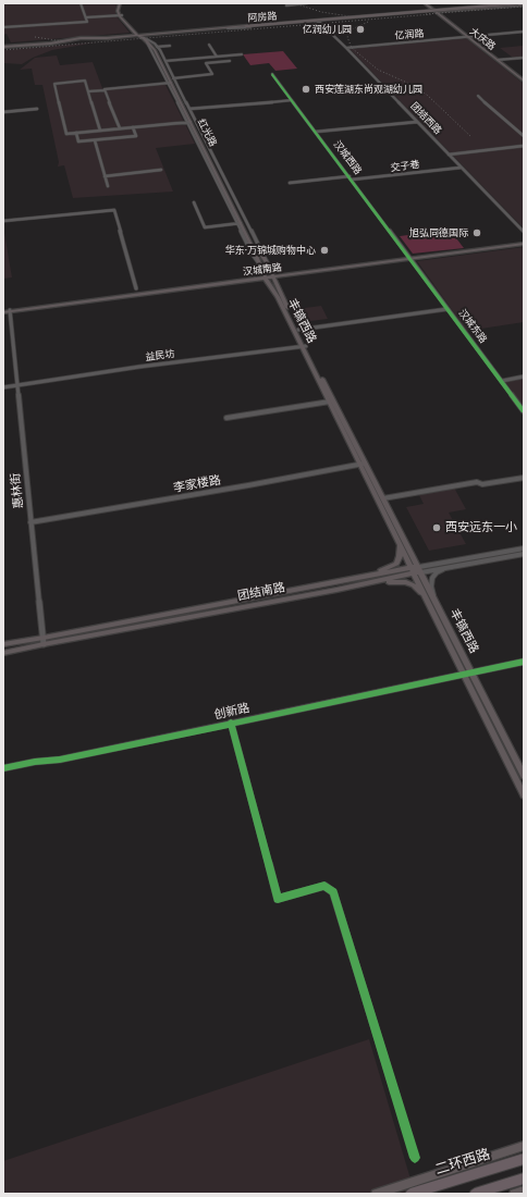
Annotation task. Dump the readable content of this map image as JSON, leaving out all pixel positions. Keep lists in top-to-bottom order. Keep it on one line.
{"streets":{"highway":["二环西路"],"main road":["阿房路","大庆路","红光路","汉城南路","丰镐西路","团结南路"],"street":["亿润路","团结西路","汉城西路","交子巷","汉城东路","益民坊","李家楼路","惠林街","创新路"]},"crossings":[["阿房路","大庆路"],["阿房路","团结西路"],["阿房路","红光路"],["亿润路","大庆路"],["亿润路","团结西路"],["团结西路","交子巷"],["红光路","汉城南路"],["红光路","丰镐西路"],["汉城西路","交子巷"],["汉城西路","汉城南路"],["汉城西路","汉城东路"],["汉城南路","丰镐西路"],["汉城南路","汉城东路"],["汉城南路","惠林街"],["丰镐西路","益民坊"],["丰镐西路","李家楼路"],["丰镐西路","团结南路"],["丰镐西路","创新路"],["益民坊","惠林街"],["李家楼路","惠林街"],["惠林街","团结南路"]],"places":["亿润幼儿园","西安莲湖东尚观湖幼儿园","旭弘同德国际","华东·万锦城购物中心","西安远东一小"]}
